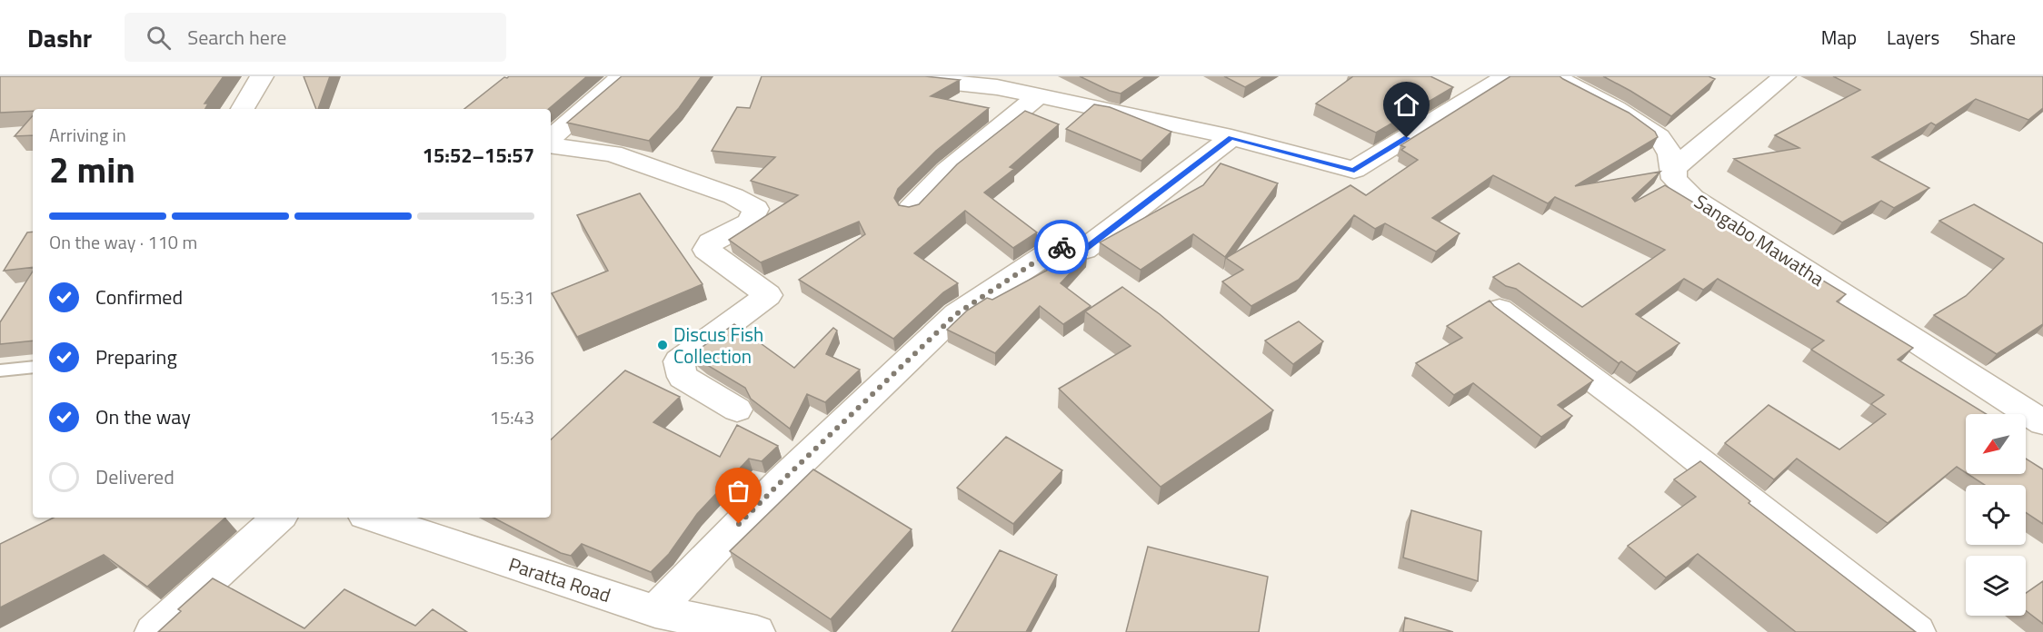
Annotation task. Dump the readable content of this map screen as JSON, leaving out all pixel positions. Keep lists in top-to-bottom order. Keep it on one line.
{"streets":{"street":["Sangabo Mawatha","Paratta Road"]},"places":["Discus Fish Collection"],"north":"bottom left","page":{"header":"Dashr","search":"Search here","nav":["Map","Layers","Share"],"heading":["2 min","Arriving in","15:52–15:57"],"bar":"On the way · 110 m","list":[["Confirmed","15:31"],["Preparing","15:36"],["On the way","15:43"],"Delivered"]}}
